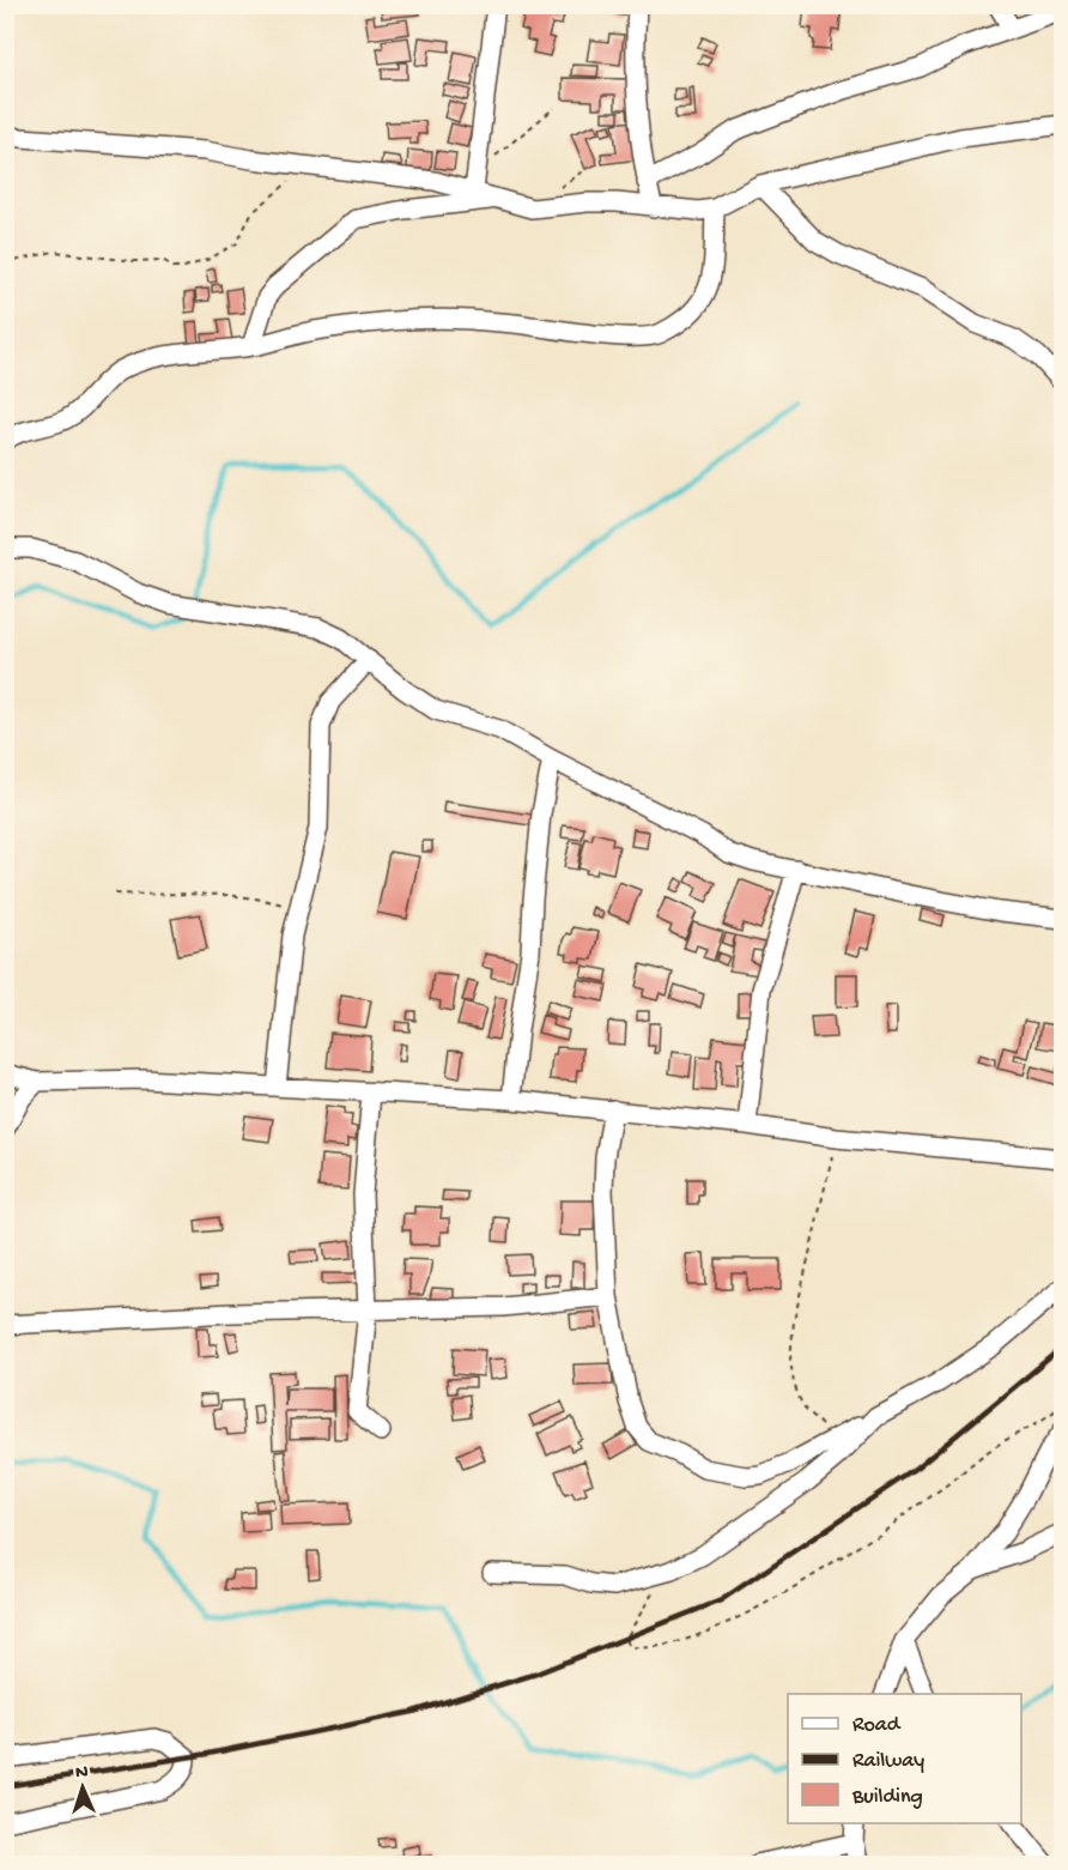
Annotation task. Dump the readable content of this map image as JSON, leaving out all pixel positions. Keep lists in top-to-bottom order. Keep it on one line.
{"legend":["Road","Railway","Building"],"north":"top"}
